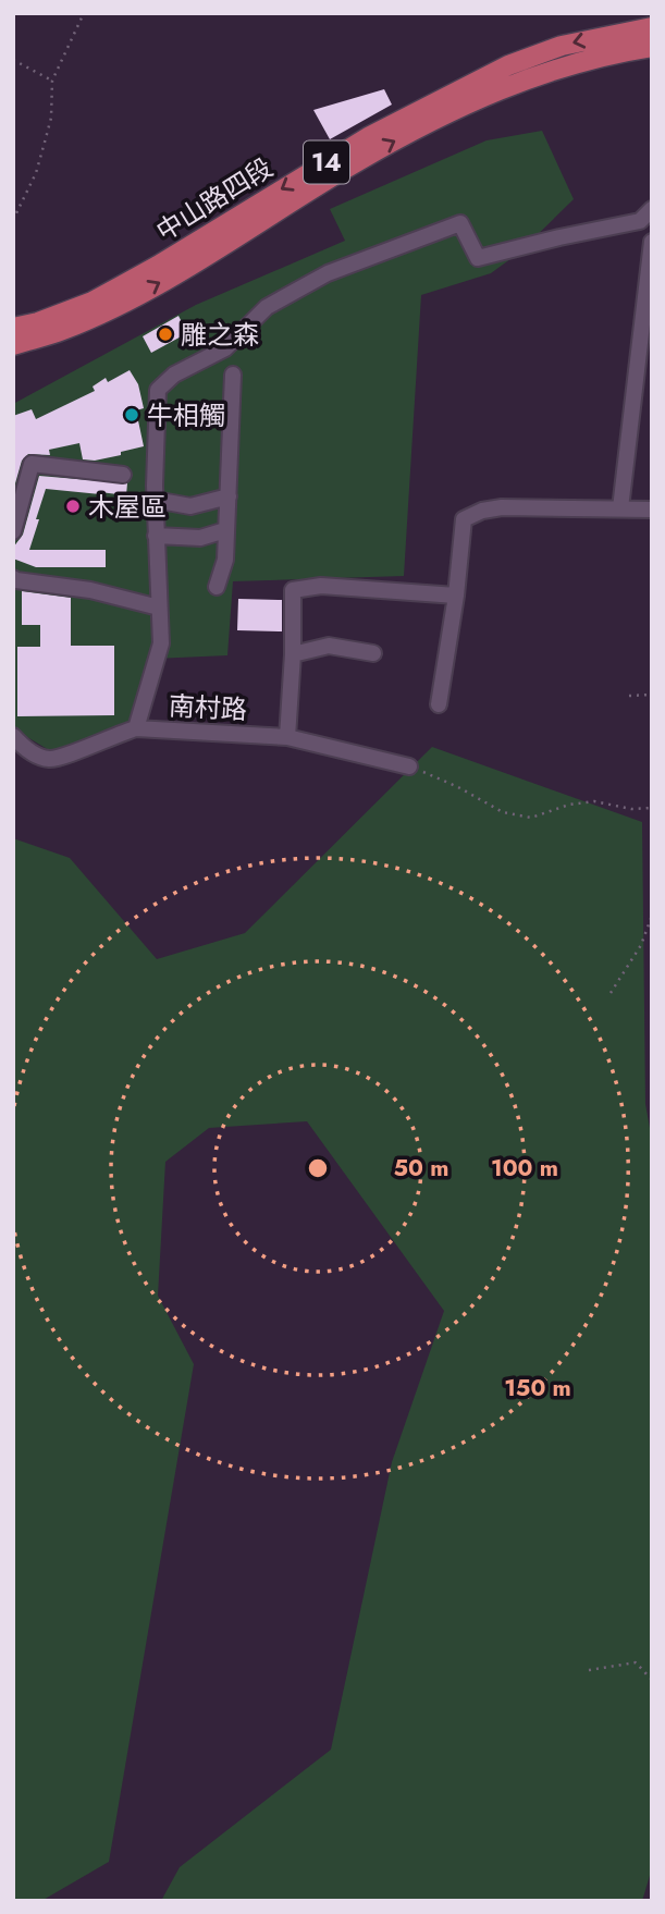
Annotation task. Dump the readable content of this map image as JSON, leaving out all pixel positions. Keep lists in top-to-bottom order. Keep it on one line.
{"streets":{"main road":["14","中山路四段"],"street":["南村路"]},"places":["雕之森","牛相觸","木屋區"],"rings":["50 m","100 m","150 m"]}
